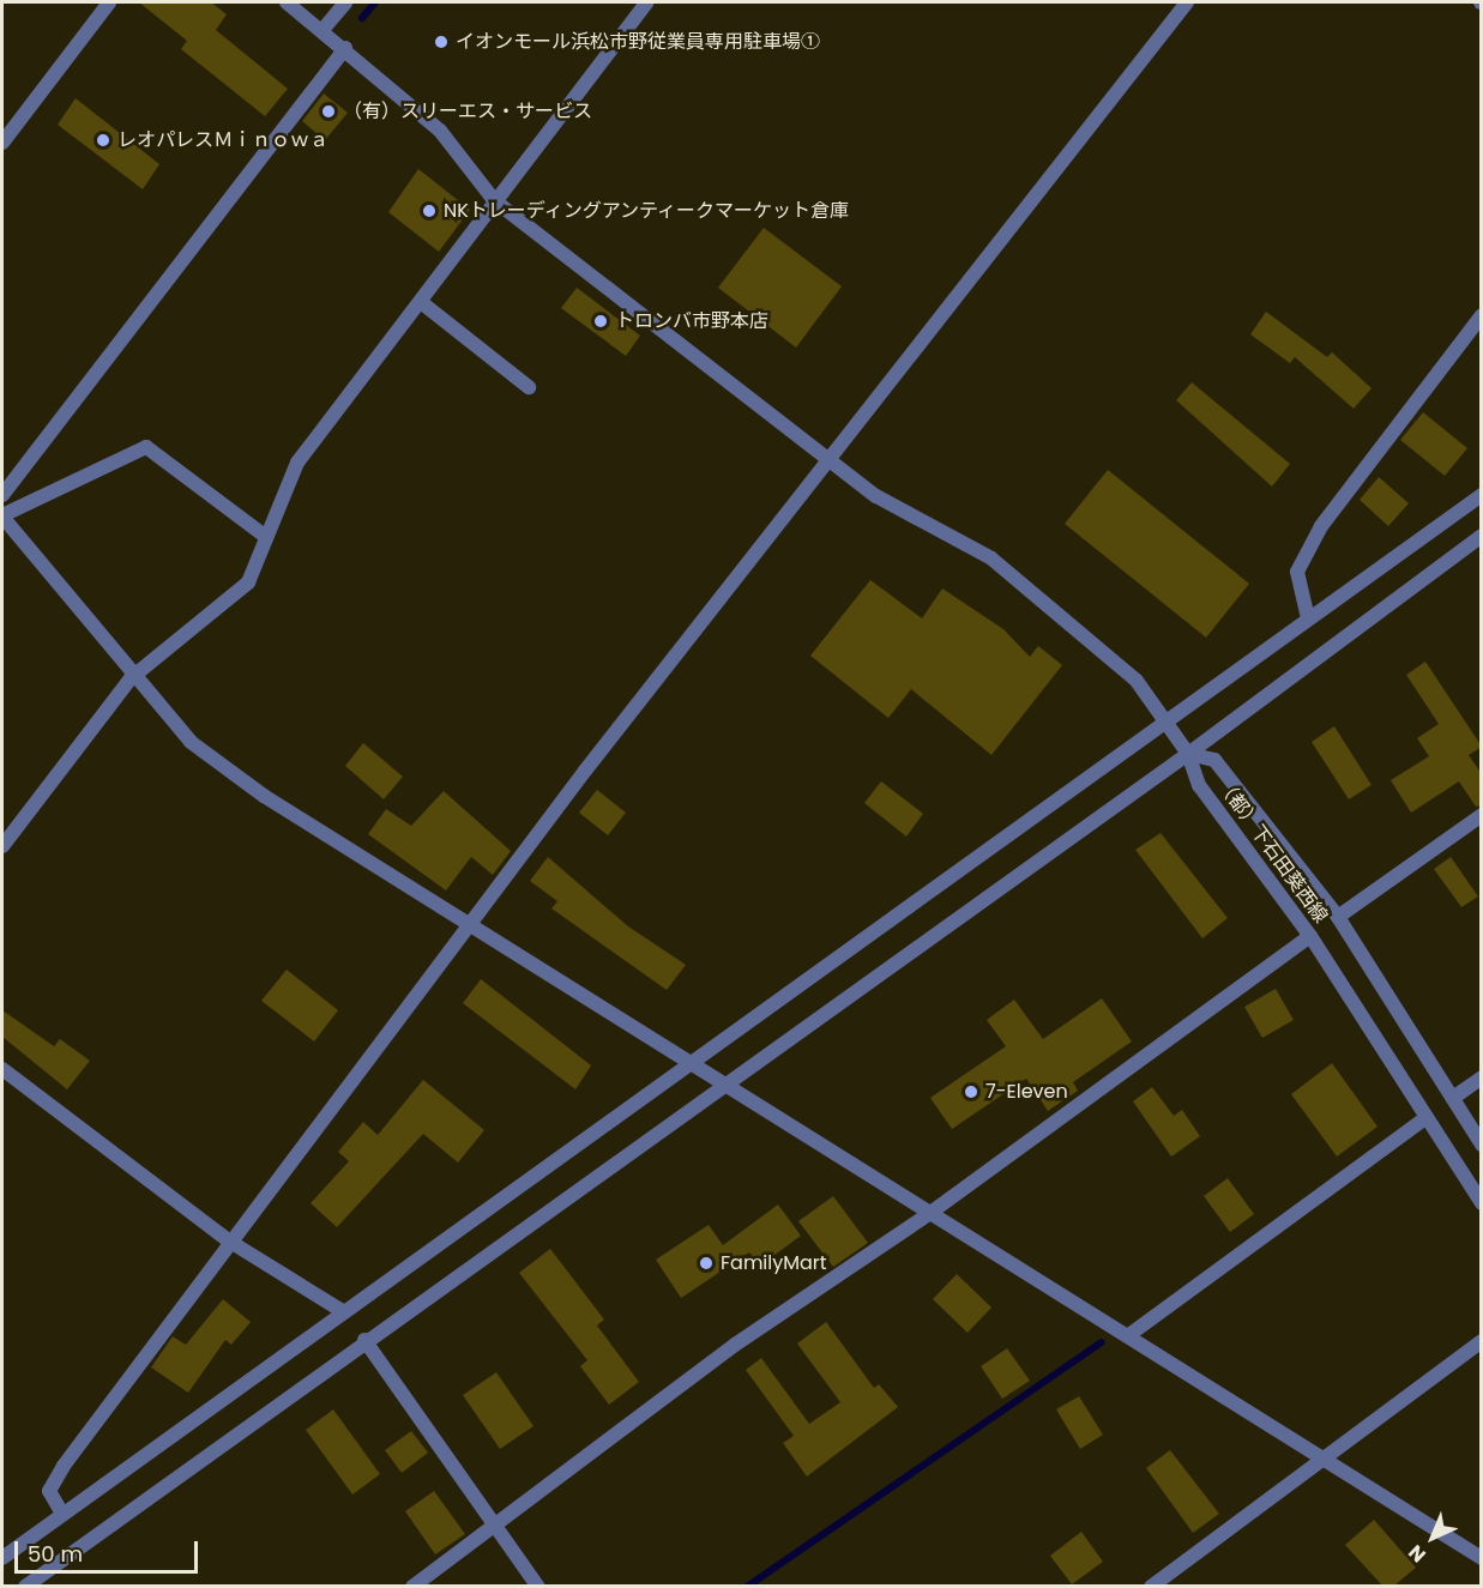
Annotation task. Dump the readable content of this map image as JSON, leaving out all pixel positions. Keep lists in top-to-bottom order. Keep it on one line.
{"streets":{"street":["（都）下石田葵西線"]},"places":["イオンモール浜松市野従業員専用駐車場①","（有）スリーエス・サービス","レオパレスＭｉｎｏｗａ","NKトレーディングアンティークマーケット倉庫","トロンバ市野本店","7-Eleven","FamilyMart"],"scale_bar":"50 m","north":"bottom left"}
